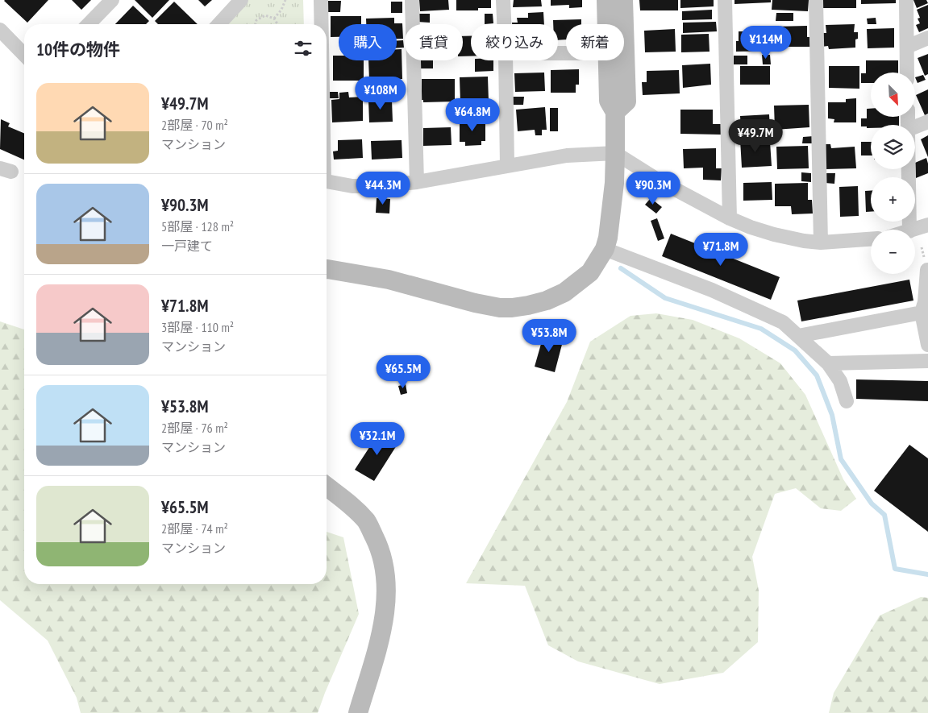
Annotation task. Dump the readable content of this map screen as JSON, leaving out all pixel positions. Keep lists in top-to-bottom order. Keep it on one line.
{"north":"bottom right","page":{"chip":["購入","賃貸","絞り込み","新着"],"heading":"10件の物件","price":["¥114M","¥108M","¥64.8M","¥49.7M","¥44.3M","¥90.3M","¥71.8M","¥53.8M","¥65.5M","¥32.1M"],"map_buttons":["+","−"],"list":[{"name":"¥49.7M","note":"2部屋 · 70 m² · マンション"},{"name":"¥90.3M","note":"5部屋 · 128 m² · 一戸建て"},{"name":"¥71.8M","note":"3部屋 · 110 m² · マンション"},{"name":"¥53.8M","note":"2部屋 · 76 m² · マンション"},{"name":"¥65.5M","note":"2部屋 · 74 m² · マンション"}]}}
